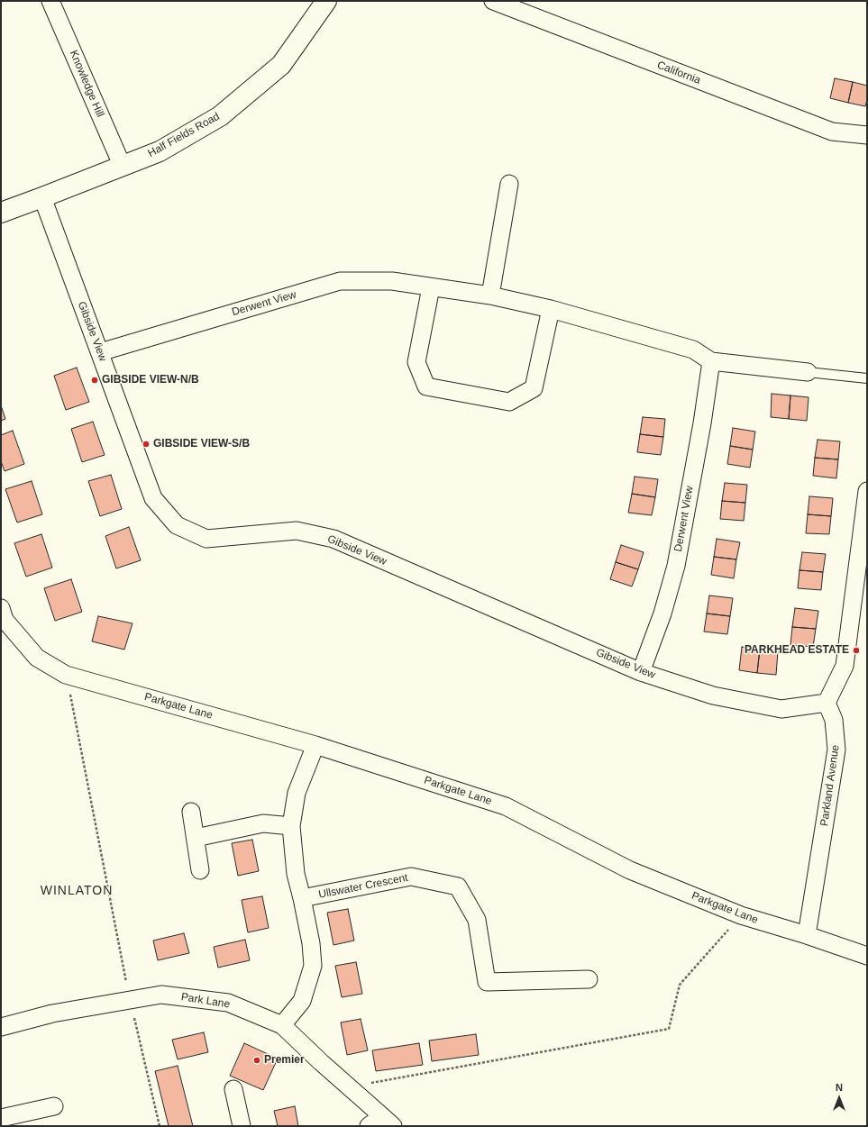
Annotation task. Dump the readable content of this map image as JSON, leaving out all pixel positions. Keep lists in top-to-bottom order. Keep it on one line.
{"streets":{"street":["California","Knowledge Hill","Half Fields Road","Derwent View","Gibside View","Parkgate Lane","Parkland Avenue","Ullswater Crescent","Park Lane"]},"crossings":[["Knowledge Hill","Half Fields Road"],["Half Fields Road","Gibside View"],["Derwent View","Gibside View"],["Gibside View","Parkland Avenue"],["Parkgate Lane","Parkland Avenue"]],"districts":["WINLATON"],"places":["GIBSIDE VIEW-N/B","GIBSIDE VIEW-S/B","PARKHEAD ESTATE","Premier"],"north":"top"}
